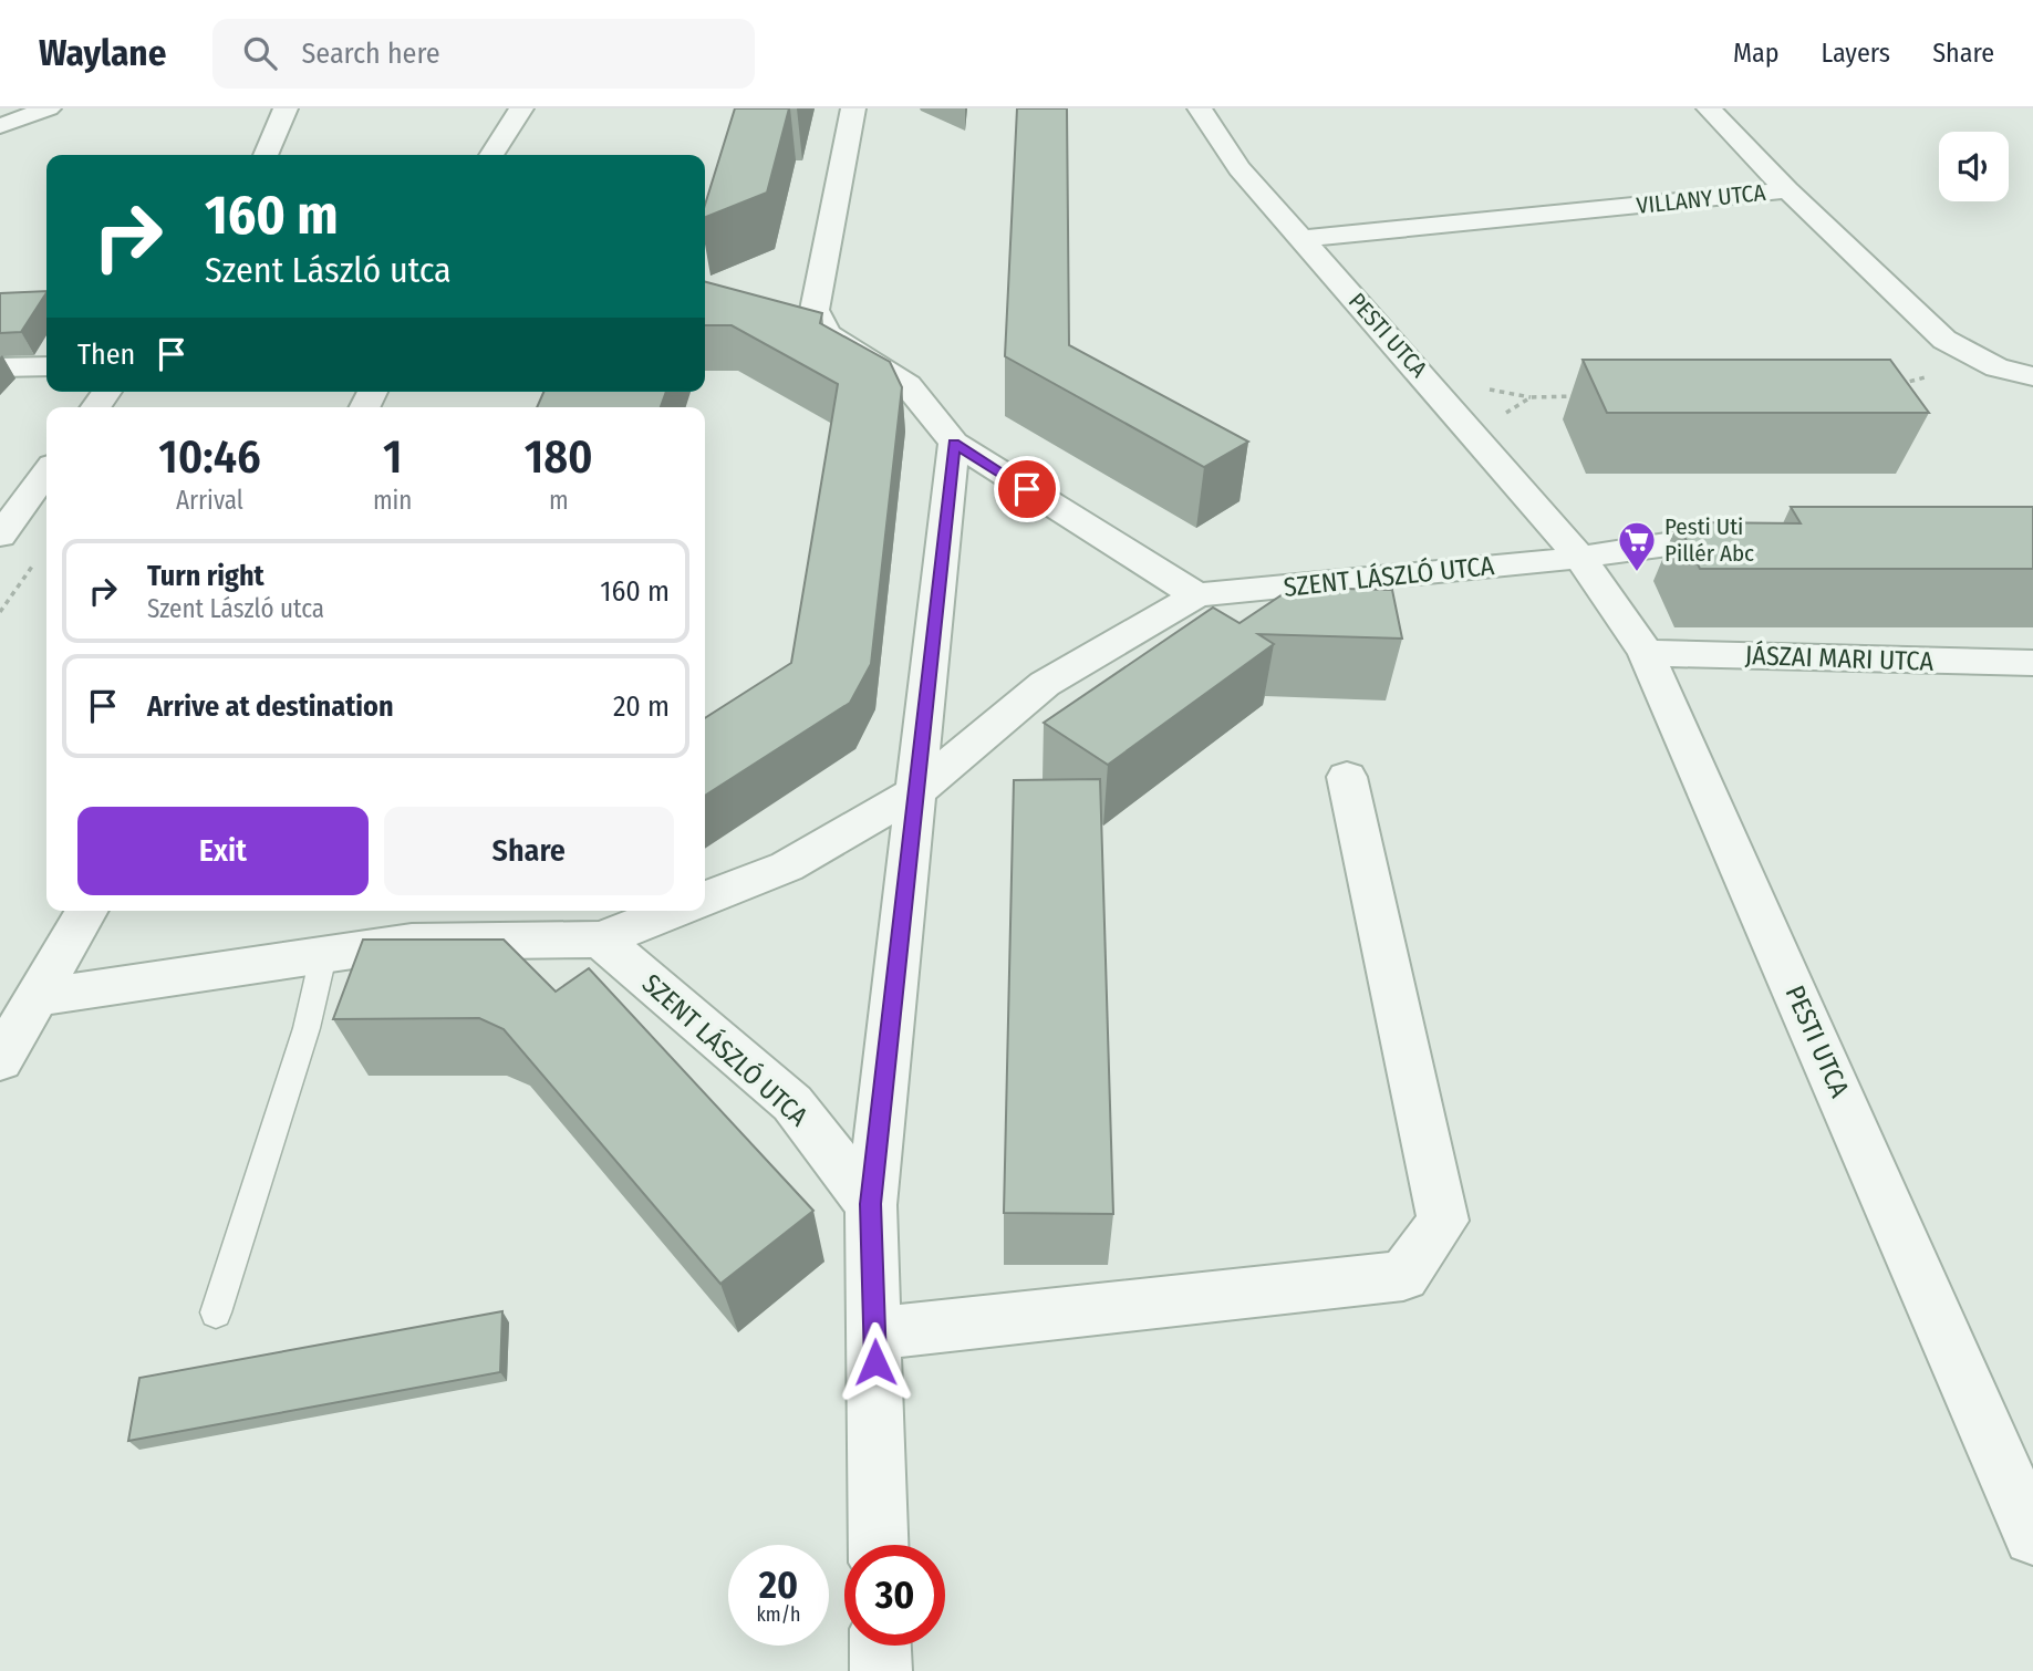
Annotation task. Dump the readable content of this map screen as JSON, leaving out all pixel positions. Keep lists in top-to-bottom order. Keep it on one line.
{"streets":{"street":["VILLANY UTCA","PESTI UTCA","SZENT LÁSZLÓ UTCA","JÁSZAI MARI UTCA"]},"crossings":[["VILLANY UTCA","PESTI UTCA"],["PESTI UTCA","SZENT LÁSZLÓ UTCA"],["PESTI UTCA","JÁSZAI MARI UTCA"]],"places":{"supermarket":["Pesti Uti Pillér Abc"]},"page":{"header":"Waylane","search":"Search here","nav":["Map","Layers","Share"],"turn":["160 m","Szent László utca"],"then":"Then","eta":["10:46","Arrival","1","min","180","m"],"list":[{"name":"Turn right","note":"Szent László utca","value":"160 m"},{"name":"Arrive at destination","value":"20 m"}],"buttons":["Exit","Share"],"speed":"20 km/h","limit":"30"}}
